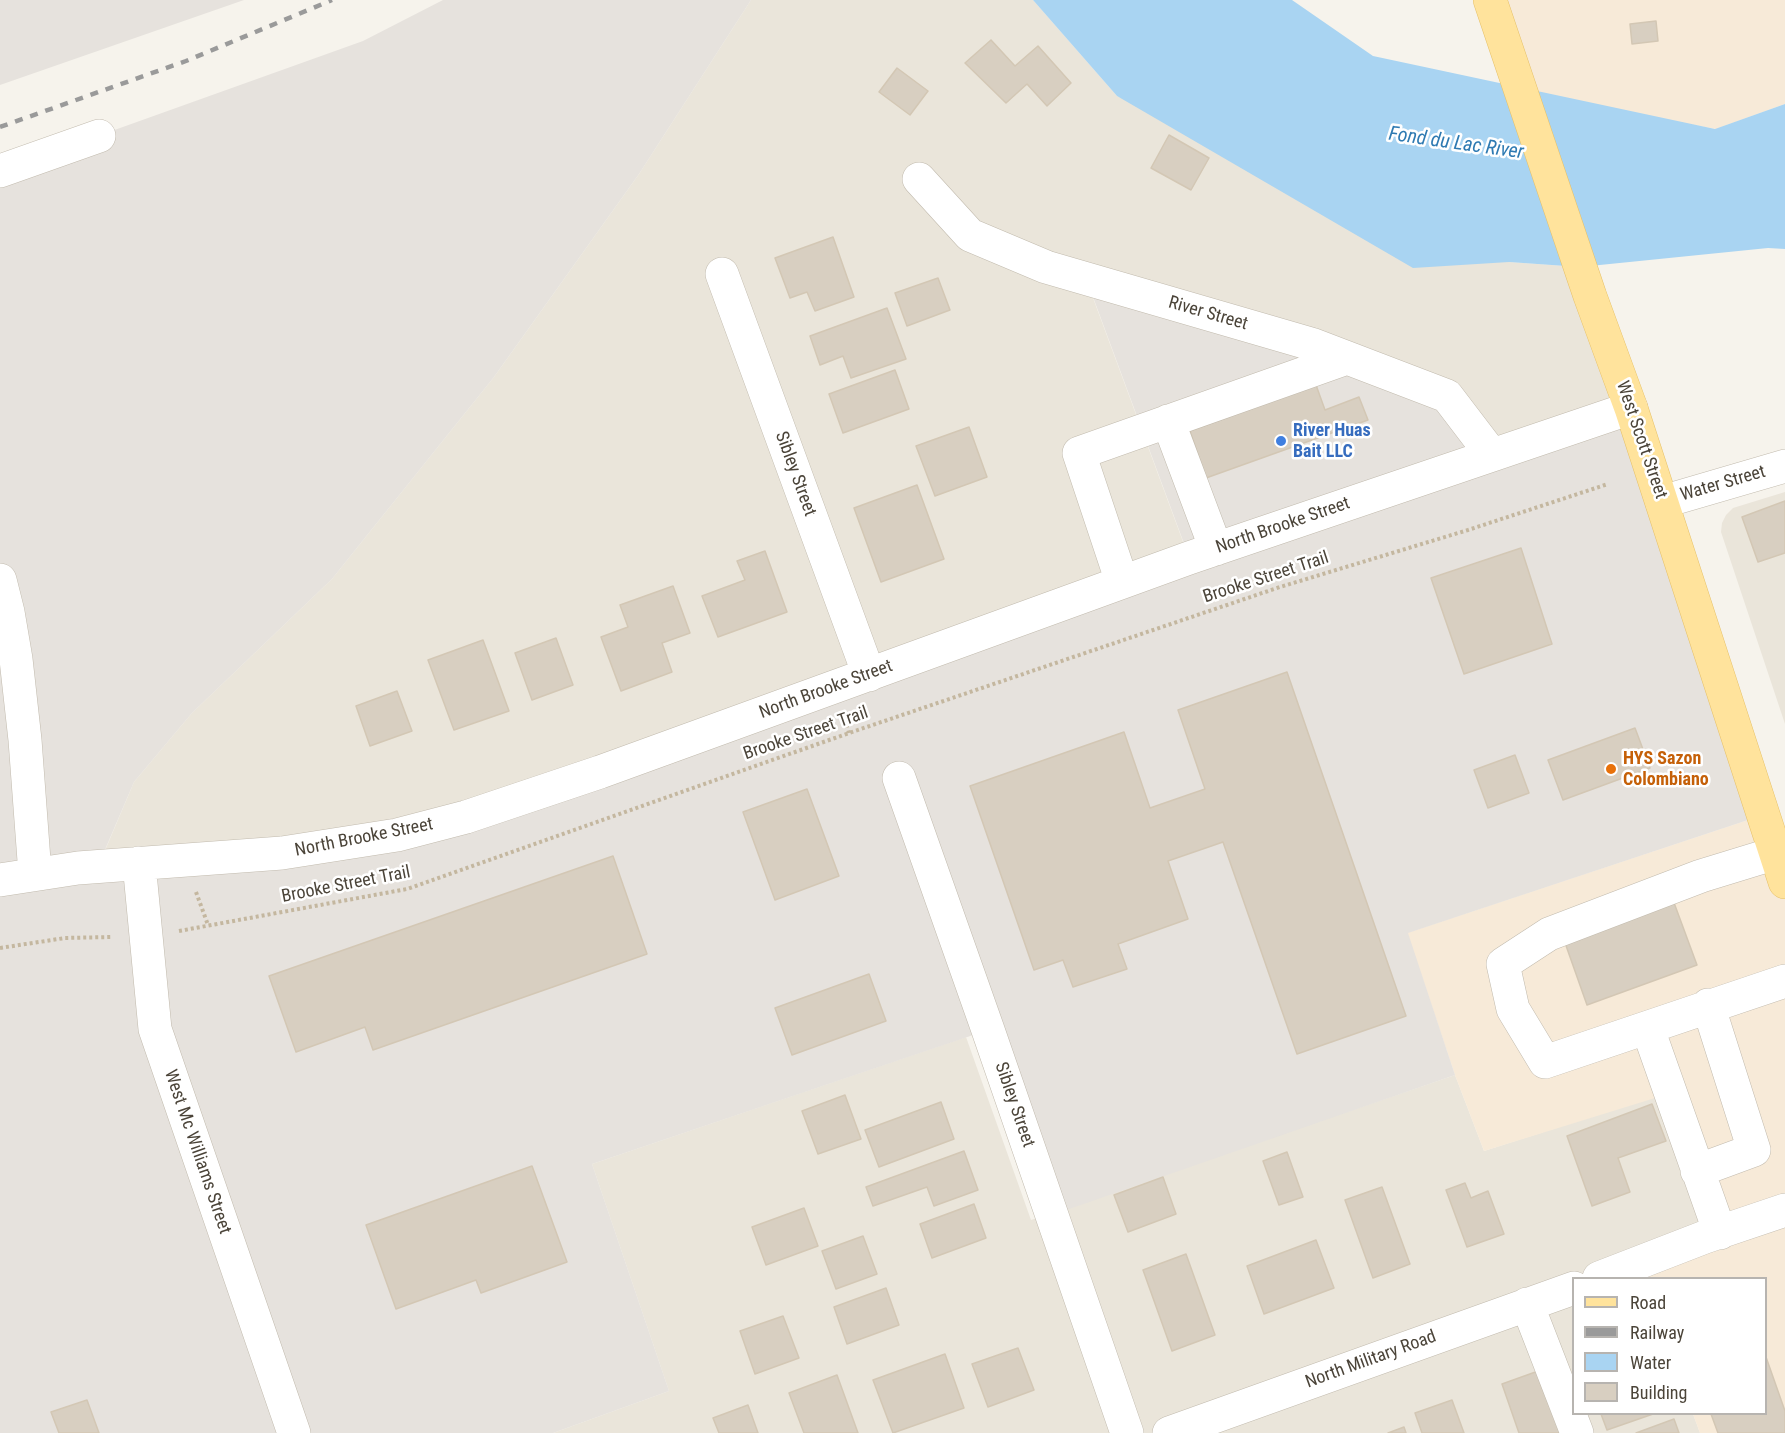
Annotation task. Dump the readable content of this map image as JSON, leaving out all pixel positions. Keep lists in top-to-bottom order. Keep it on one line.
{"streets":{"main road":["West Scott Street"],"street":["River Street","Sibley Street","Water Street","North Brooke Street","West Mc Williams Street","North Military Road"],"path":["Brooke Street Trail"]},"crossings":[["River Street","North Brooke Street"],["West Scott Street","Water Street"],["West Scott Street","North Brooke Street"],["Sibley Street","North Brooke Street"],["North Brooke Street","West Mc Williams Street"],["Brooke Street Trail","West Mc Williams Street"]],"water":["Fond du Lac River"],"places":["River Huas Bait LLC","HYS Sazon Colombiano"],"legend":["Road","Railway","Water","Building"]}
